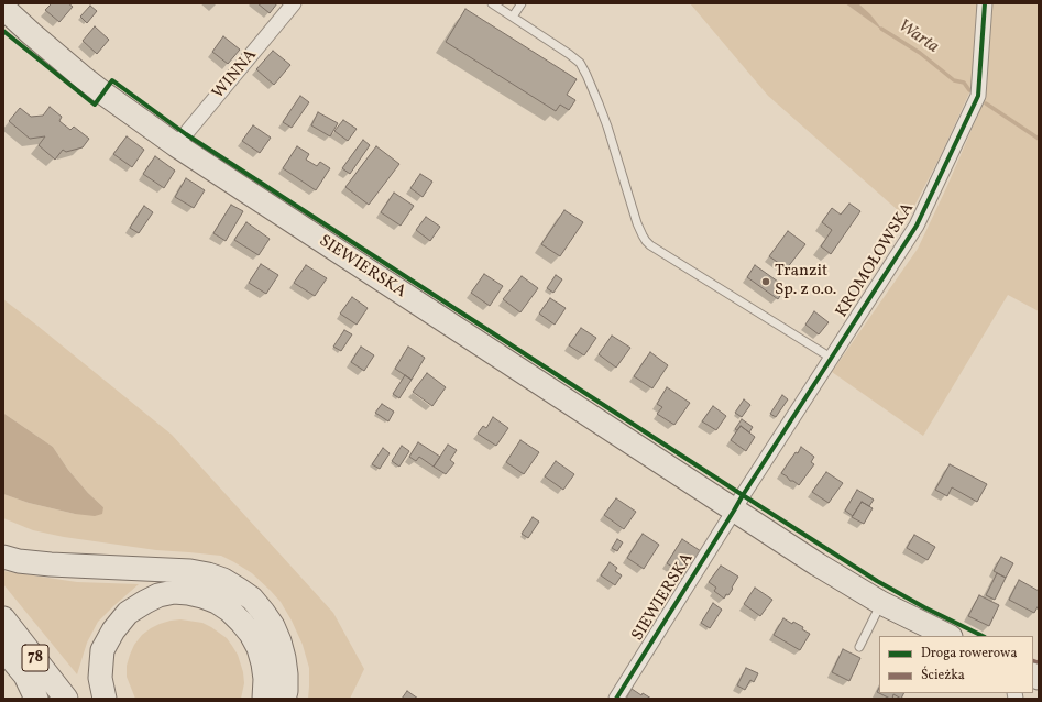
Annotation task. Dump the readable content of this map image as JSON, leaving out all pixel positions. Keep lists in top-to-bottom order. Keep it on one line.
{"streets":{"main road":["SIEWIERSKA","78"],"street":["WINNA","KROMOŁOWSKA"]},"crossings":[["WINNA","SIEWIERSKA"],["KROMOŁOWSKA","SIEWIERSKA"]],"water":["Warta"],"places":["Tranzit Sp. z o.o."],"legend":["Droga rowerowa","Ścieżka"]}
